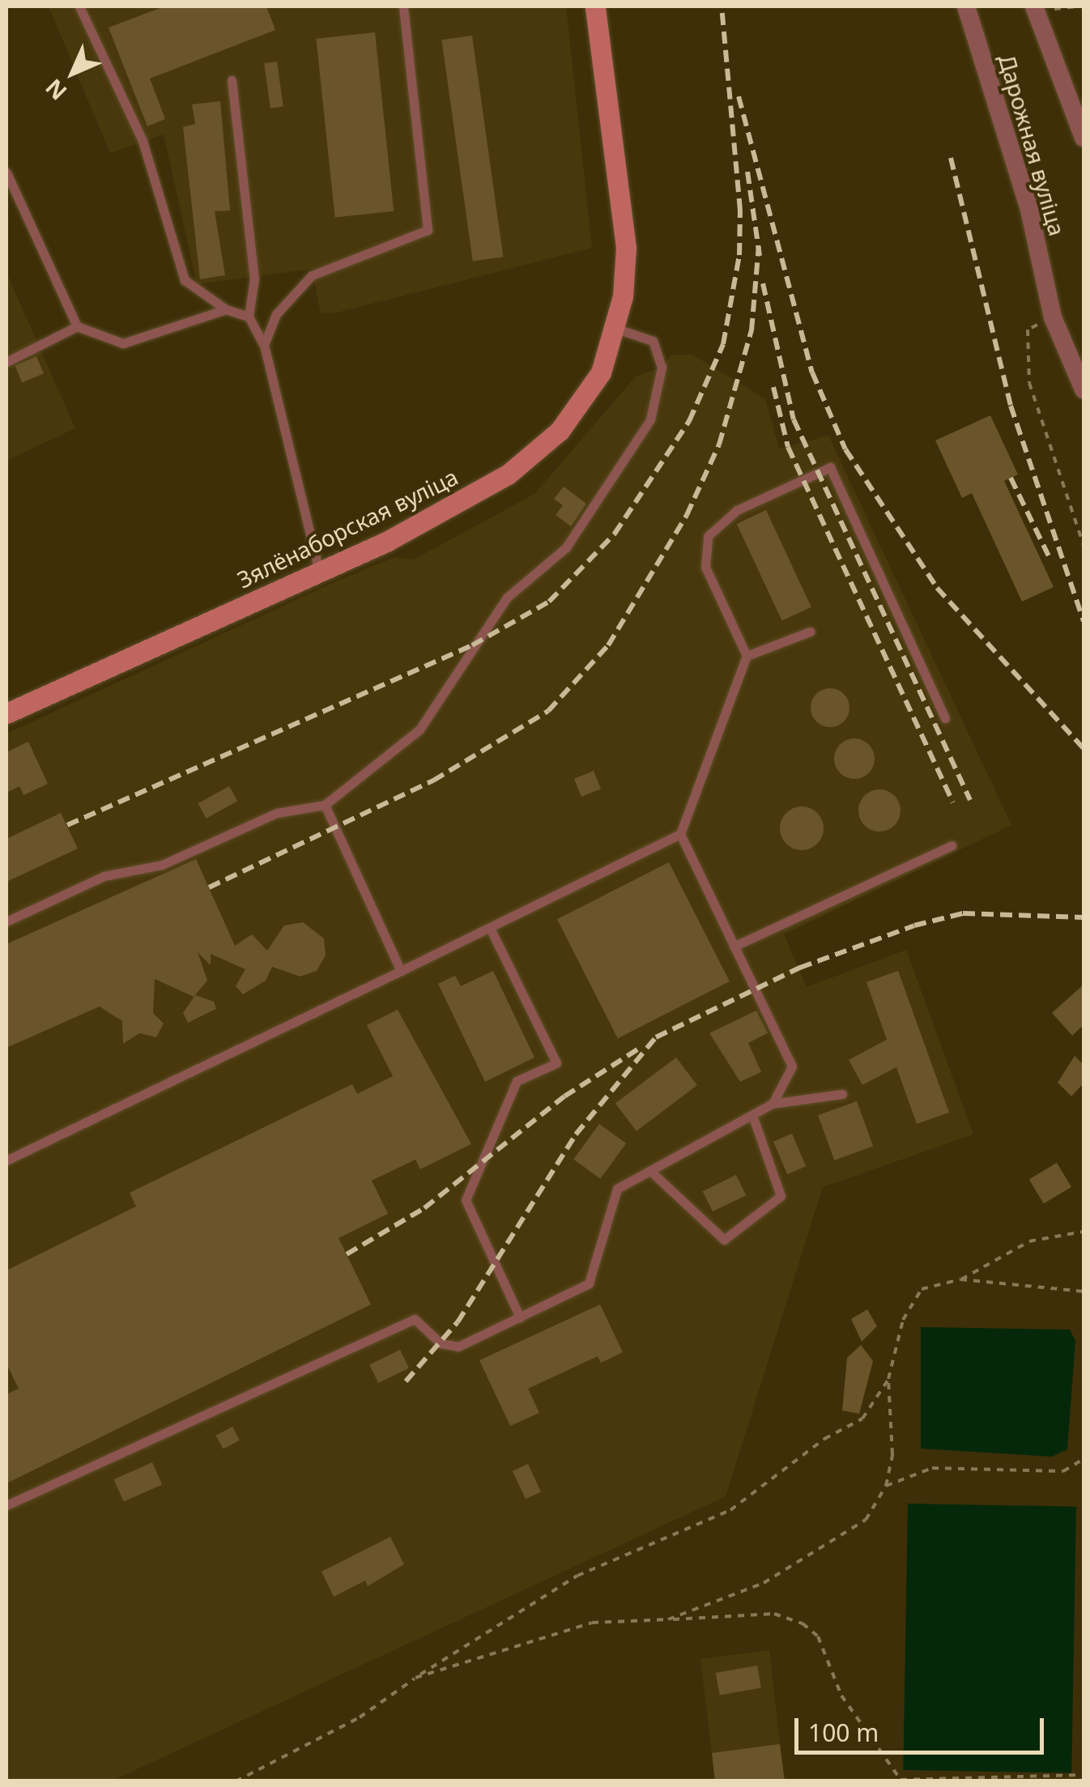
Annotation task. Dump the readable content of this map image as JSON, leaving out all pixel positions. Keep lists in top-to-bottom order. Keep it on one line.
{"streets":{"main road":["Зялёнаборская вуліца"],"street":["Дарожная вуліца"]},"scale_bar":"100 m","north":"bottom left"}
